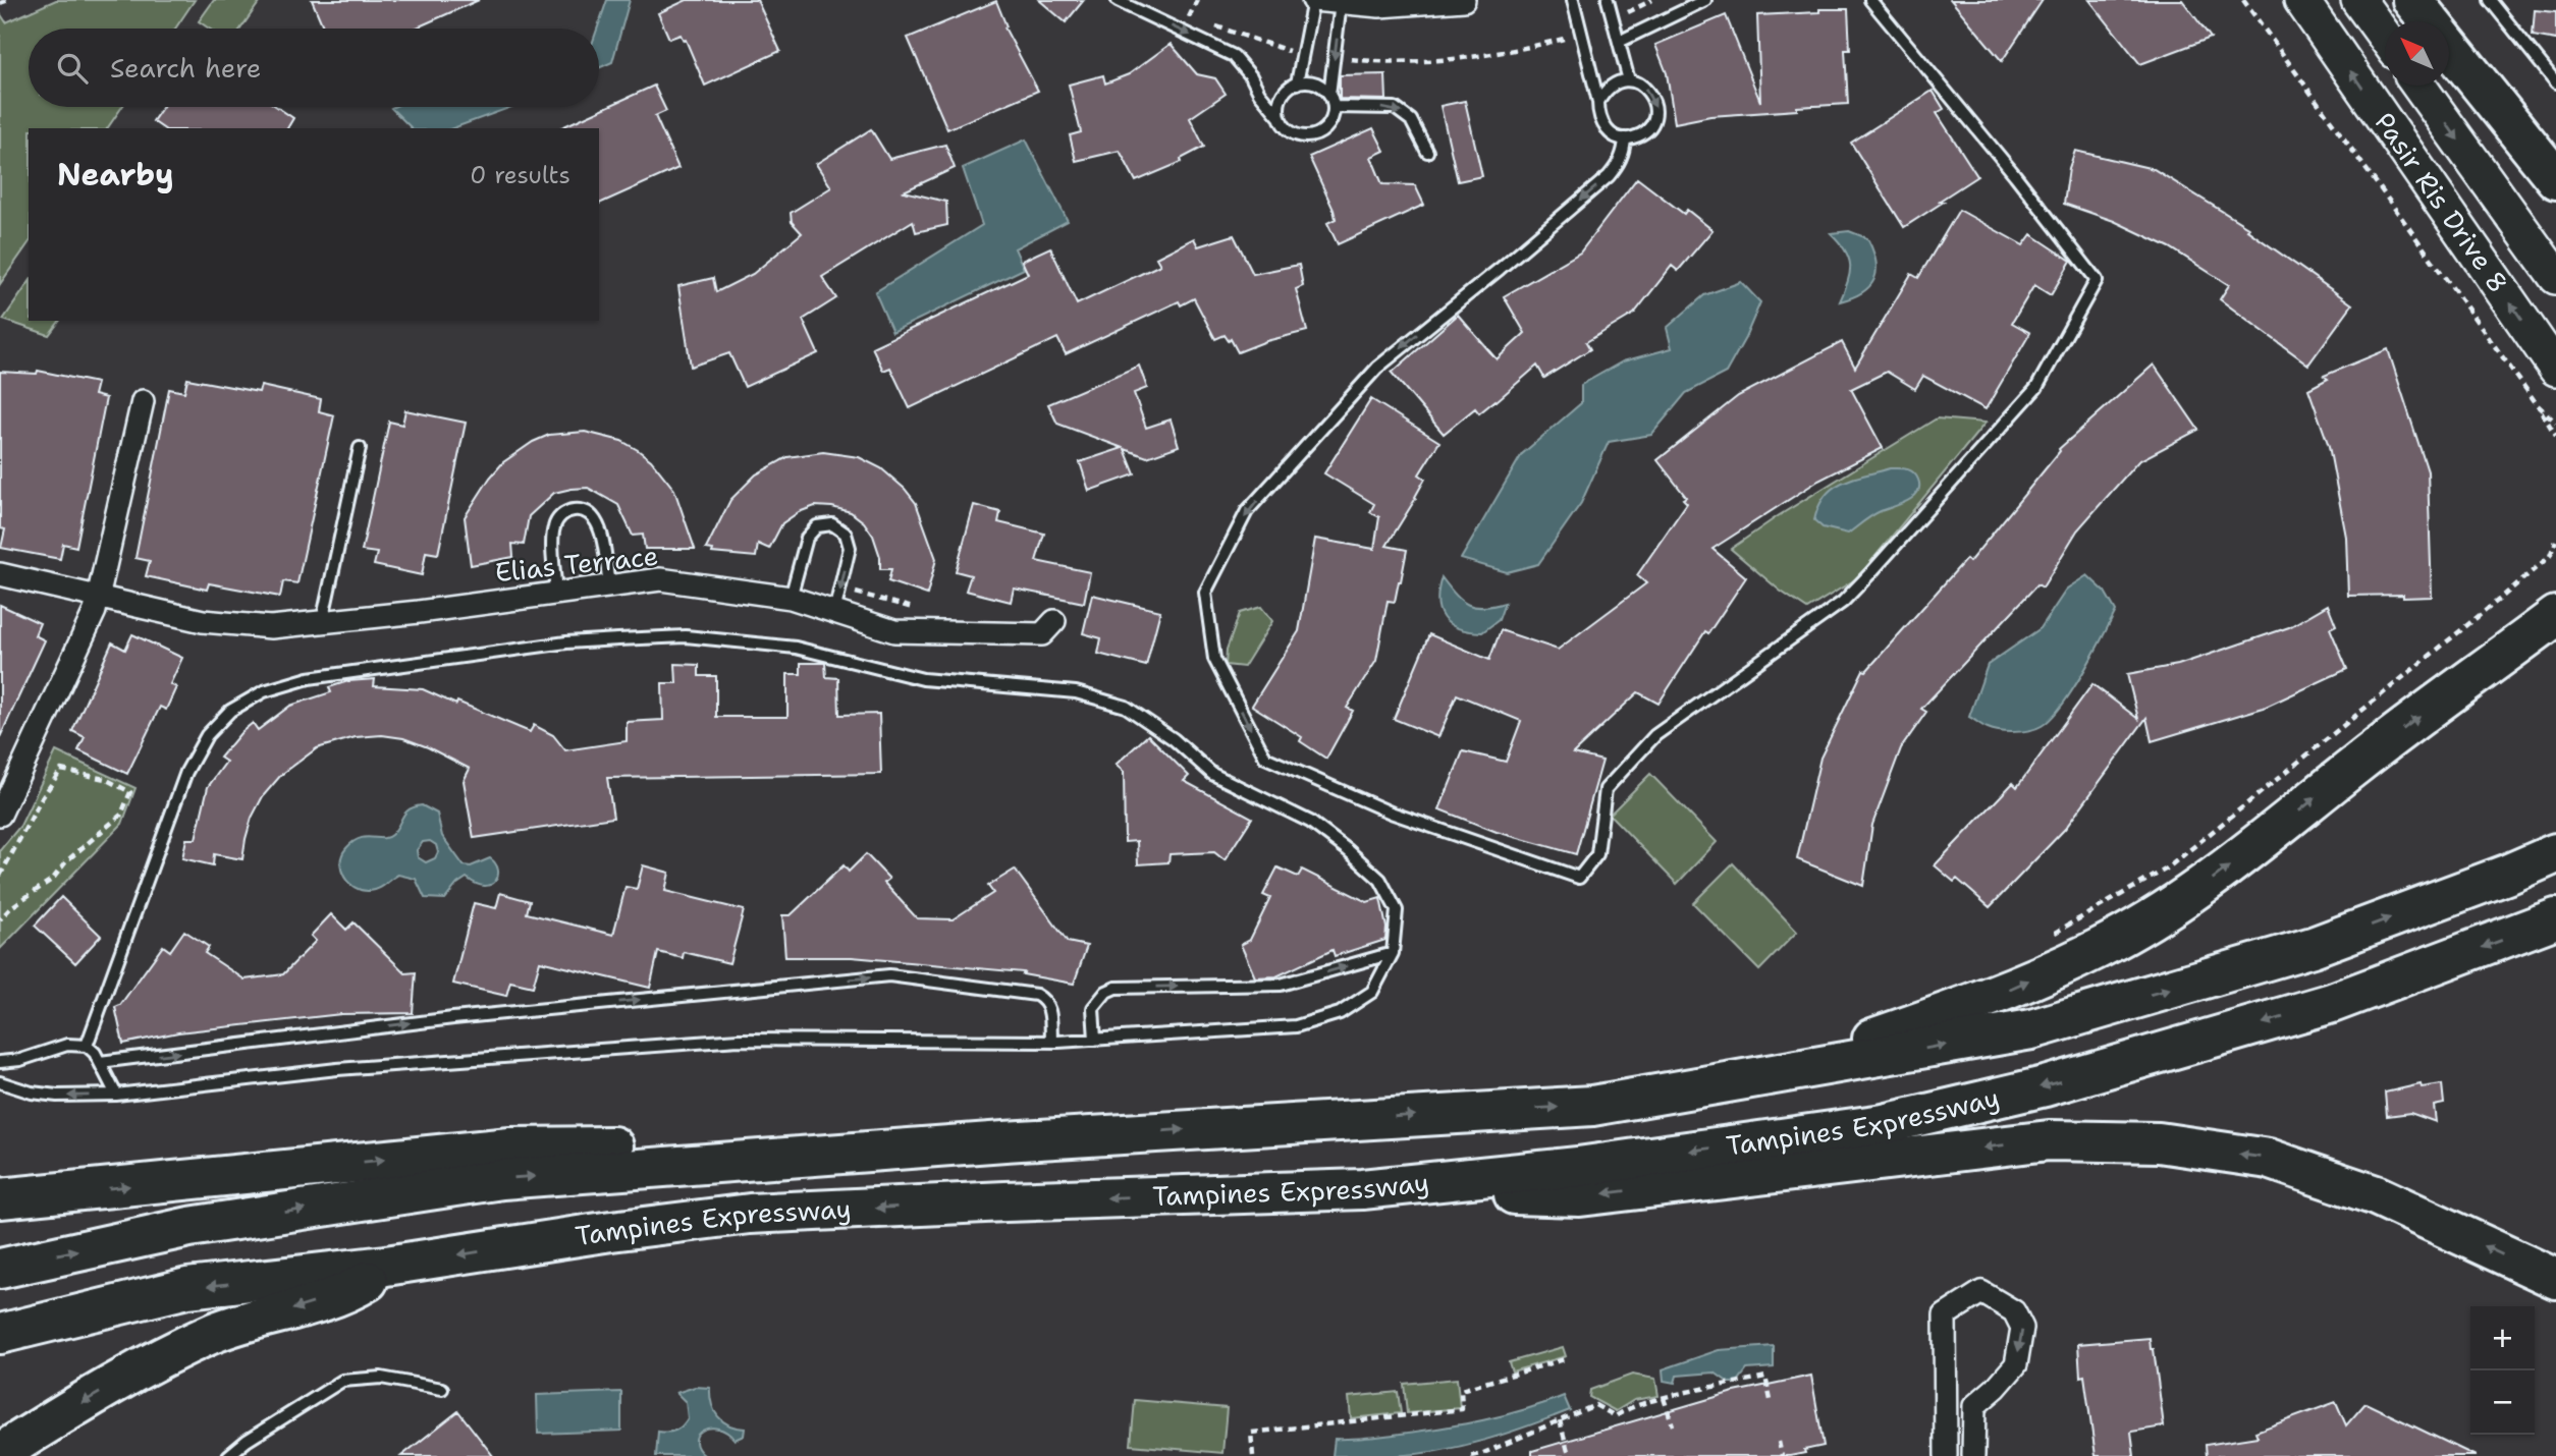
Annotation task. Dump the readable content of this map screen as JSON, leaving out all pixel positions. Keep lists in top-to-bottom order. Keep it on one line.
{"streets":{"highway":["Tampines Expressway"],"main road":["Pasir Ris Drive 8"],"street":["Elias Terrace"]},"north":"top left","page":{"search":"Search here","heading":["Nearby","0 results"],"map_buttons":["+","−"]}}
